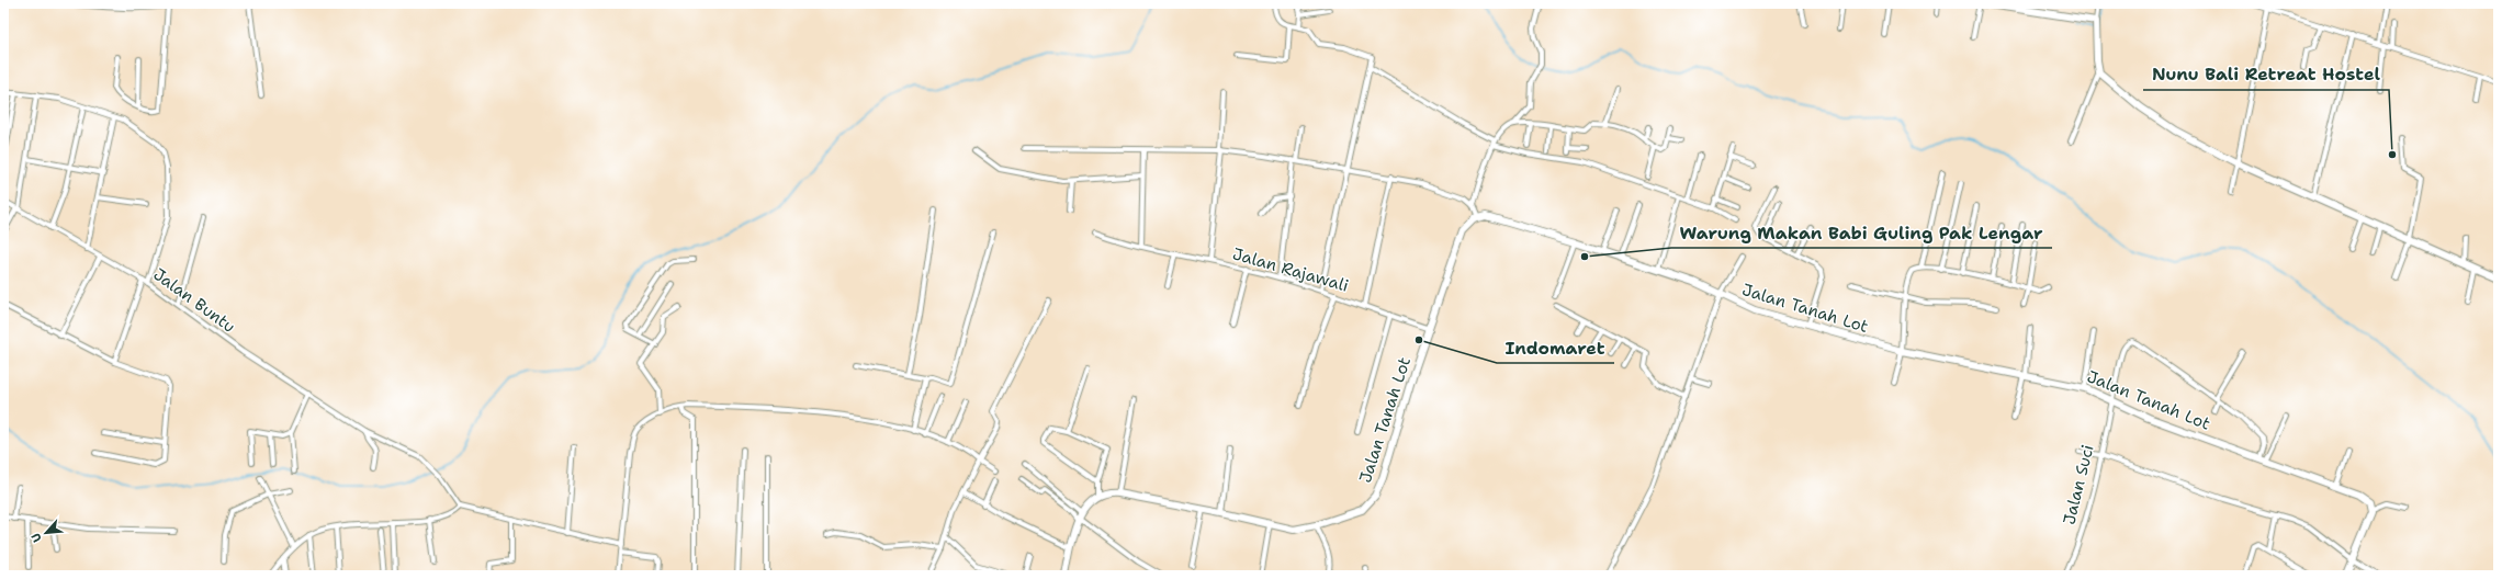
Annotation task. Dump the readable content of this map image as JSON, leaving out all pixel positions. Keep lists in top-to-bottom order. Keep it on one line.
{"streets":{"main road":["Jalan Tanah Lot"],"street":["Jalan Rajawali","Jalan Buntu","Jalan Suci"]},"crossings":[["Jalan Rajawali","Jalan Tanah Lot"],["Jalan Tanah Lot","Jalan Suci"]],"places":["Nunu Bali Retreat Hostel","Warung Makan Babi Guling Pak Lengar","Indomaret"],"north":"bottom left"}
